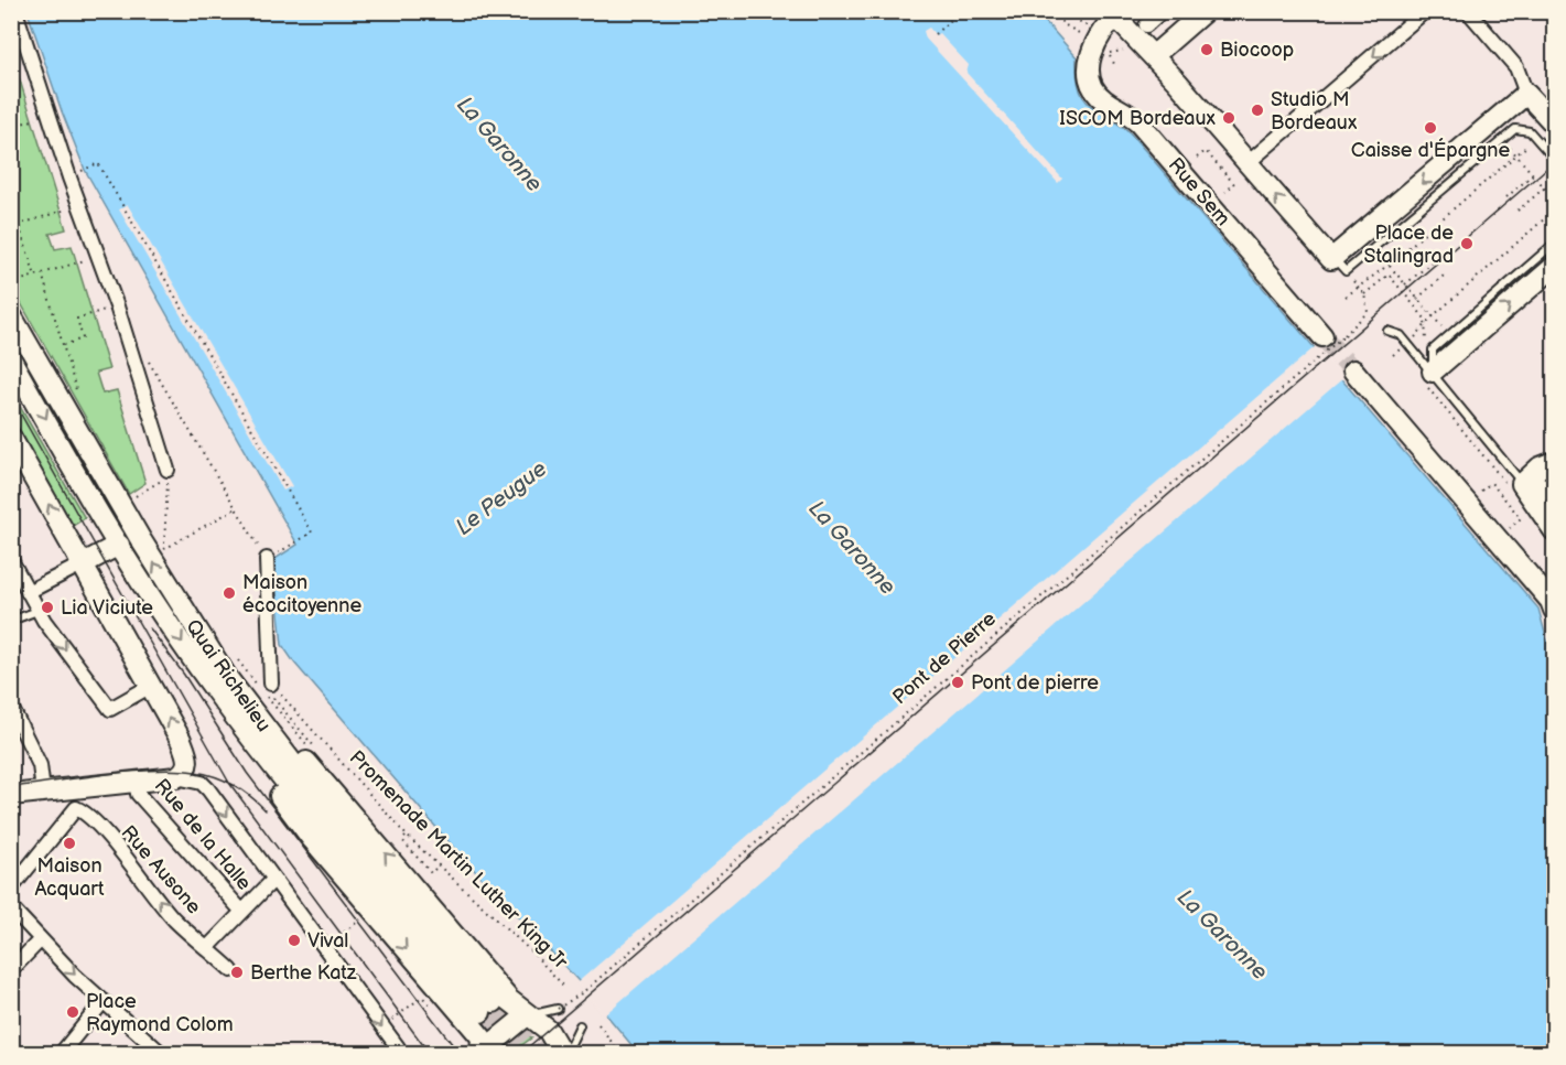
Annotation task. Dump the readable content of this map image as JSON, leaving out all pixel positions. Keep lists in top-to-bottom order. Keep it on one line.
{"streets":{"main road":["Rue Sem","Quai Richelieu"],"street":["Rue de la Halle","Rue Ausone"],"path":["Pont de Pierre","Promenade Martin Luther King Jr"]},"crossings":[["Quai Richelieu","Promenade Martin Luther King Jr"]],"water":["La Garonne","Le Peugue"],"places":["Biocoop","Studio M Bordeaux","ISCOM Bordeaux","Caisse d'Épargne","Place de Stalingrad","Maison écocitoyenne","Lia Viciute","Pont de pierre","Maison Acquart","Vival","Berthe Katz","Place Raymond Colom"]}
